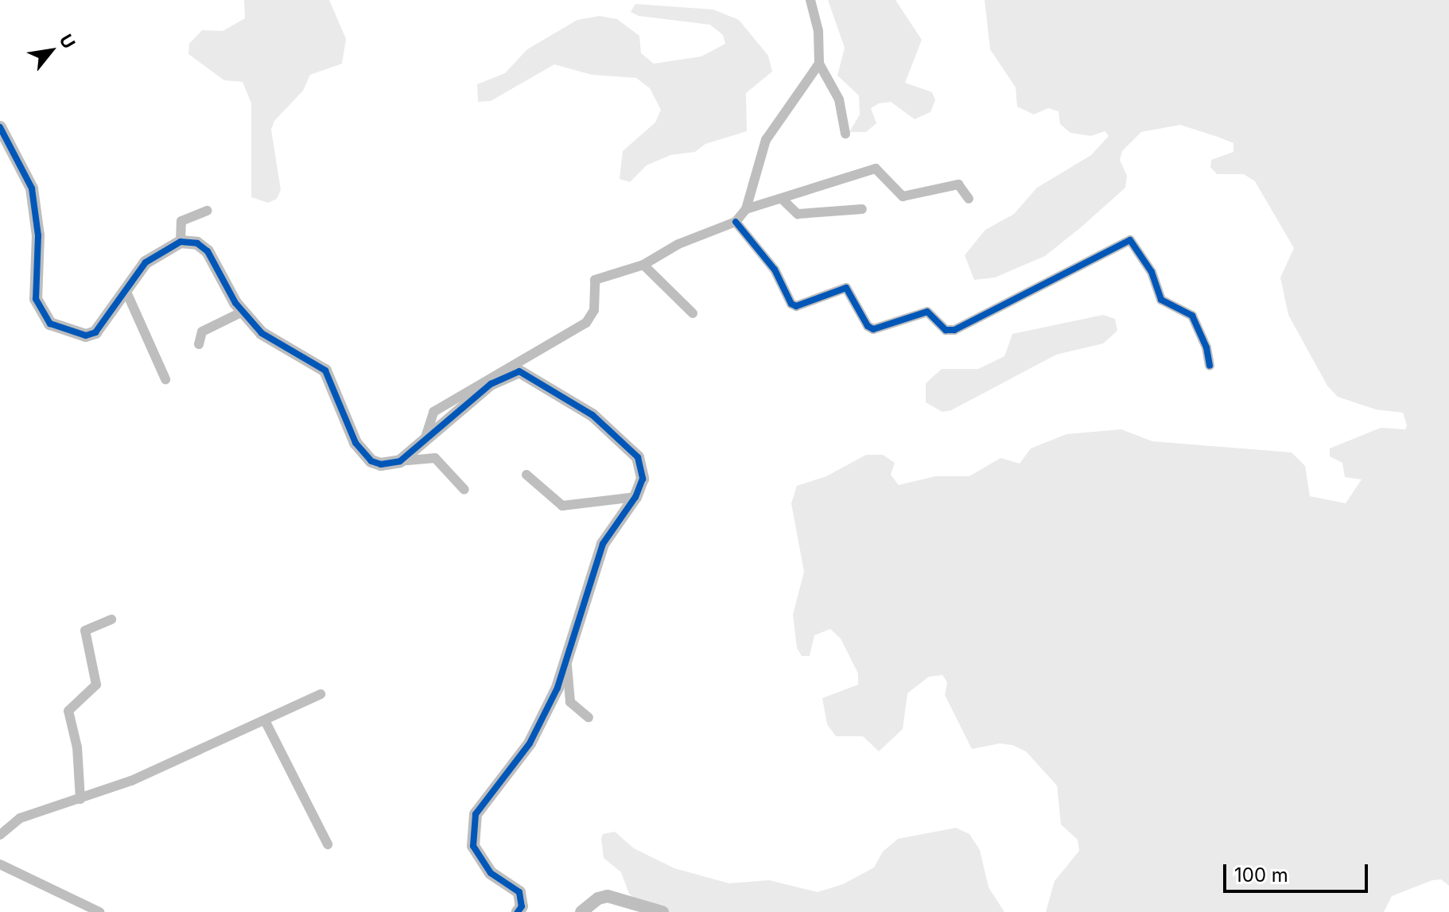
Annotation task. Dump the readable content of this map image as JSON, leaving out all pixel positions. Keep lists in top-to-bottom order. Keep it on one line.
{"scale_bar":"100 m","north":"top right"}
